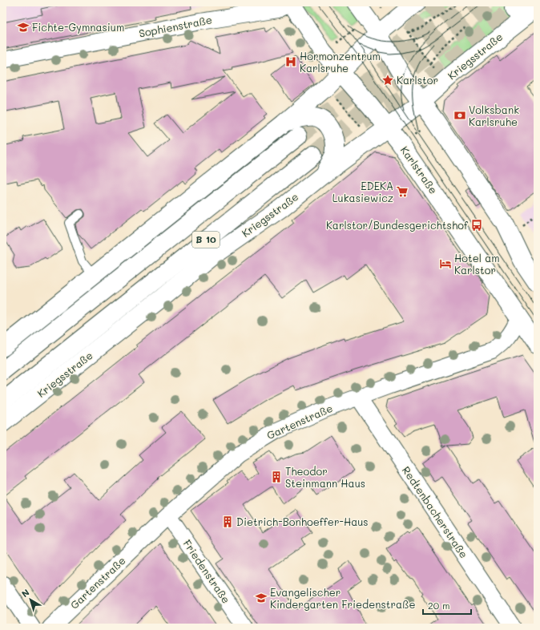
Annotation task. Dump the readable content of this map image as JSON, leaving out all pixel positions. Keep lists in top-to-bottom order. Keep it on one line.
{"streets":{"main road":["Kriegsstraße","Karlstraße","B 10"],"street":["Sophienstraße","Gartenstraße","Redtenbacherstraße","Friedenstraße"]},"crossings":[["Sophienstraße","Karlstraße"],["Kriegsstraße","Karlstraße"],["Karlstraße","Gartenstraße"],["Gartenstraße","Redtenbacherstraße"],["Gartenstraße","Friedenstraße"]],"places":{"school or university":["Fichte-Gymnasium","Evangelischer Kindergarten Friedenstraße"],"hospital":["Hormonzentrum Karlsruhe"],"place":["Karlstor"],"bank":["Volksbank Karlsruhe"],"supermarket":["EDEKA Lukasiewicz"],"bus stop":["Karlstor/Bundesgerichtshof"],"hotel":["Hotel am Karlstor"],"building":["Theodor Steinmann Haus","Dietrich-Bonhoeffer-Haus"]},"scale_bar":"20 m","north":"top left"}
